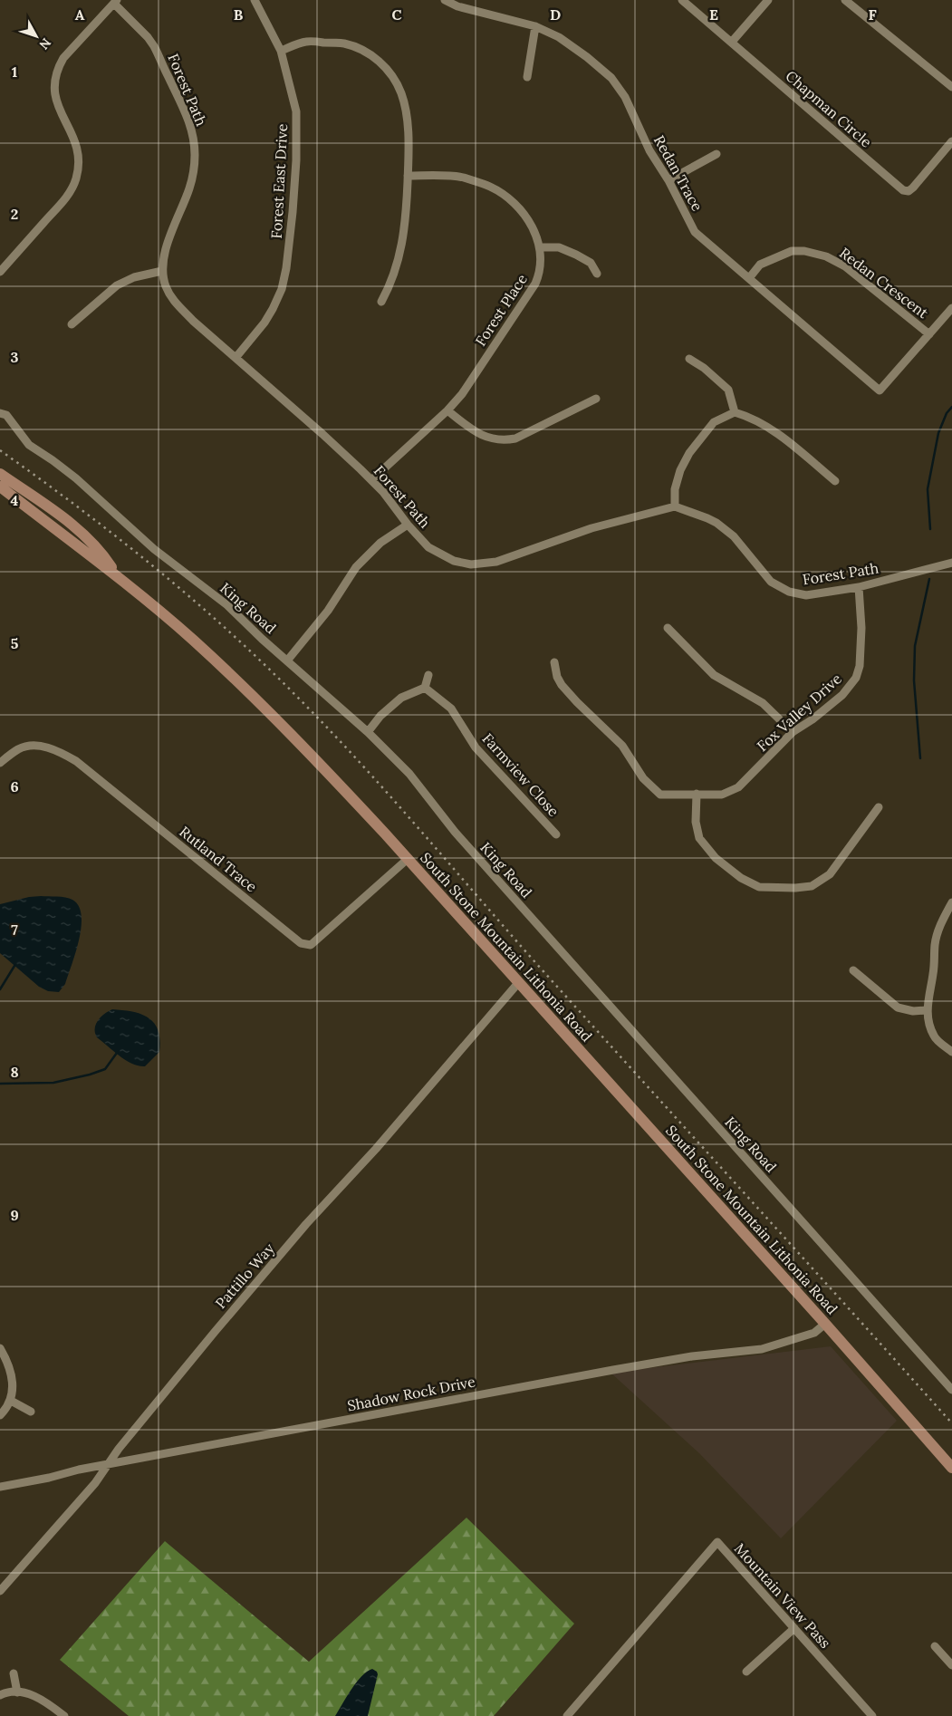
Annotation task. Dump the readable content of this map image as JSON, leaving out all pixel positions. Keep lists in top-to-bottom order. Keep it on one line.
{"streets":{"main road":["South Stone Mountain Lithonia Road"],"street":["Forest Path","Chapman Circle","Redan Trace","Forest East Drive","Redan Crescent","Forest Place","King Road","Fox Valley Drive","Farmview Close","Rutland Trace","Pattillo Way","Shadow Rock Drive","Mountain View Pass"]},"crossings":[["Forest Path","Forest East Drive"],["Forest Path","Forest Place"],["Forest Path","Fox Valley Drive"],["Redan Trace","Redan Crescent"],["Rutland Trace","South Stone Mountain Lithonia Road"],["South Stone Mountain Lithonia Road","Pattillo Way"],["South Stone Mountain Lithonia Road","Shadow Rock Drive"],["Pattillo Way","Shadow Rock Drive"]],"north":"bottom right","grid":{"columns":["A","B","C","D","E","F"],"rows":["1","2","3","4","5","6","7","8","9"]}}
